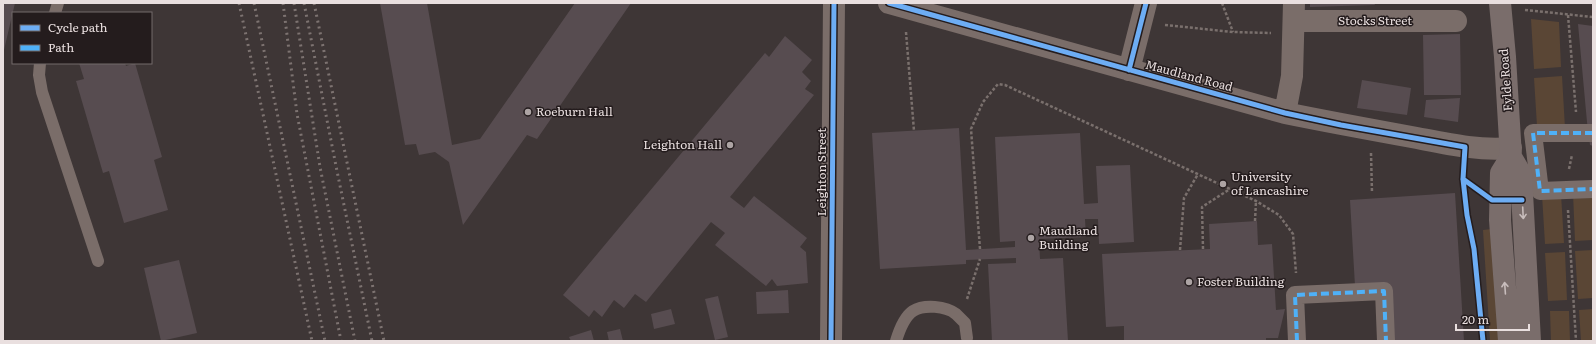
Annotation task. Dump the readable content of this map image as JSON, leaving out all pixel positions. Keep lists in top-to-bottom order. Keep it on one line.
{"streets":{"main road":["Fylde Road"],"street":["Stocks Street","Maudland Road","Leighton Street"]},"crossings":[["Maudland Road","Fylde Road"]],"places":["Roeburn Hall","Leighton Hall","University of Lancashire","Maudland Building","Foster Building"],"legend":["Cycle path","Path"],"scale_bar":"20 m"}
